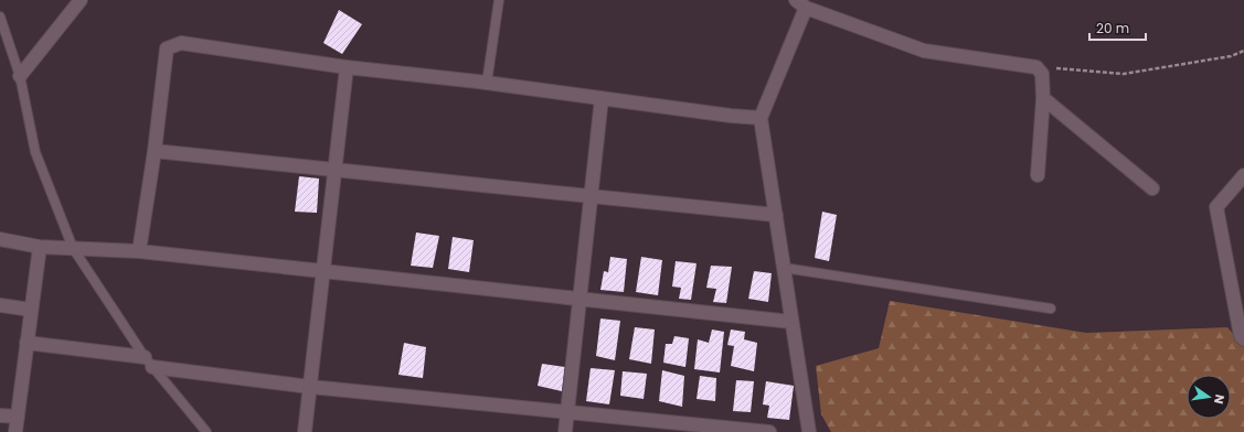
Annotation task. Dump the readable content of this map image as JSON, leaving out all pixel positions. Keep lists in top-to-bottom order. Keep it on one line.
{"scale_bar":"20 m","north":"right"}
